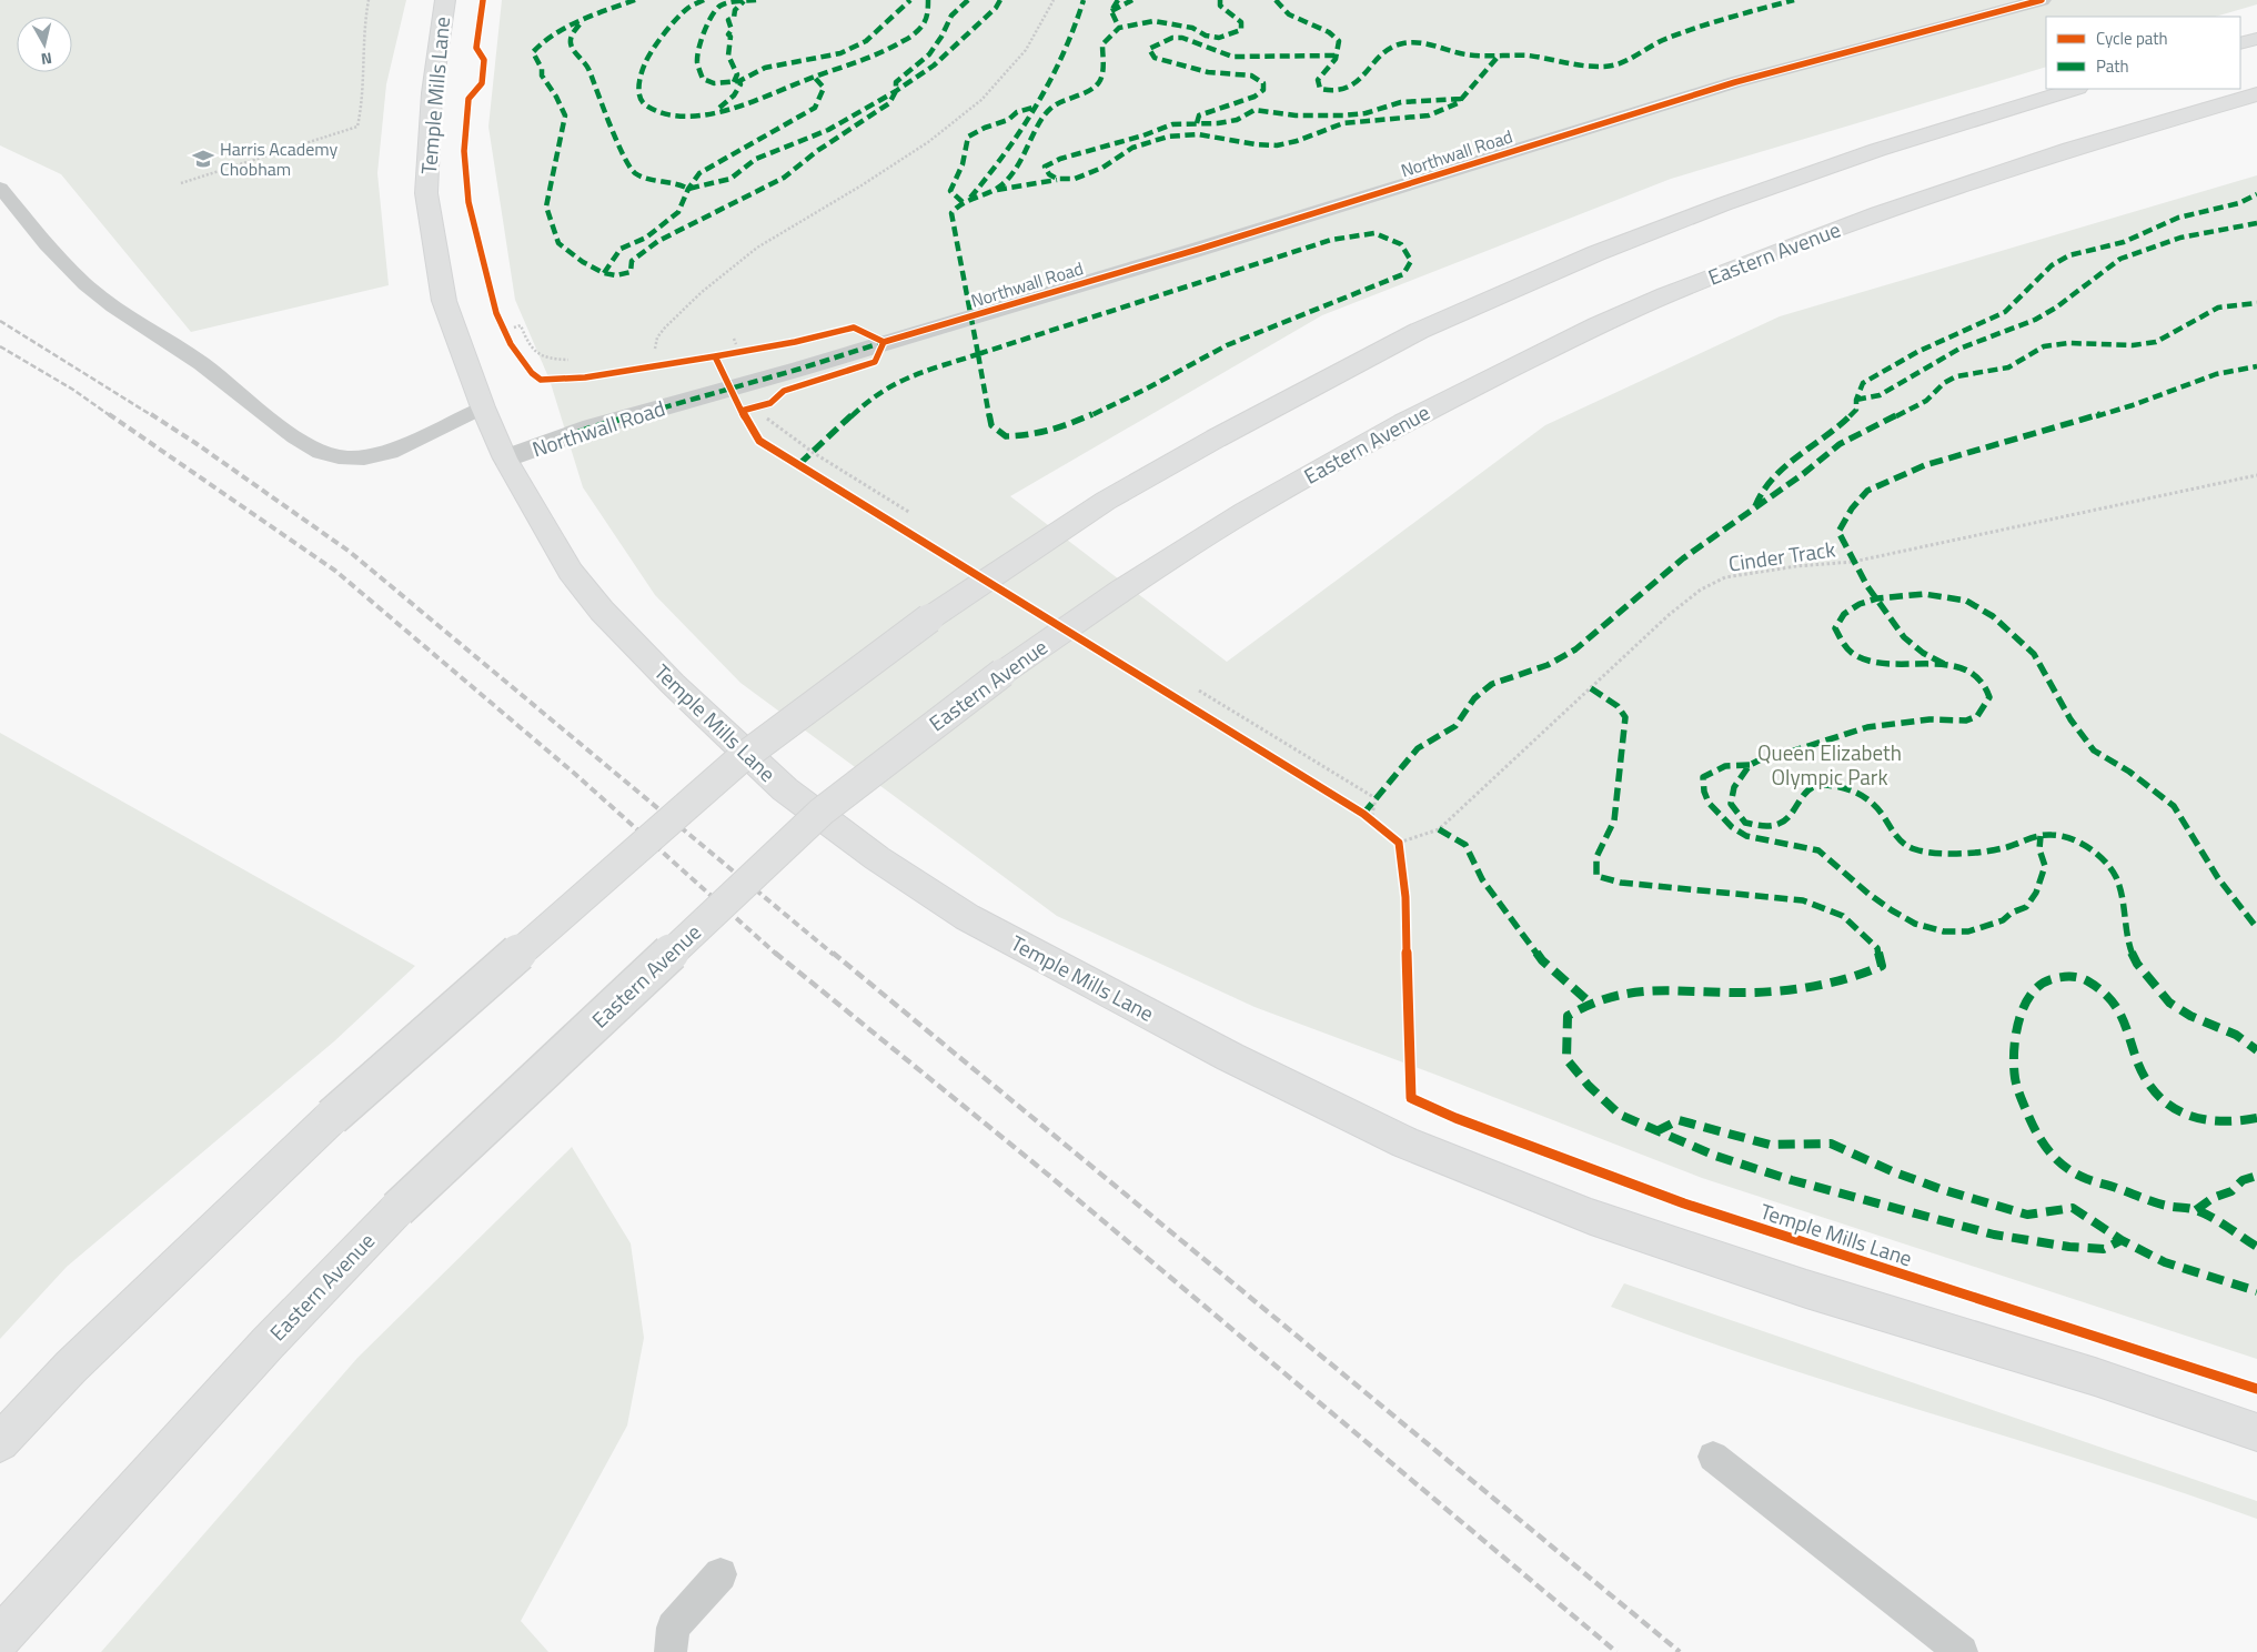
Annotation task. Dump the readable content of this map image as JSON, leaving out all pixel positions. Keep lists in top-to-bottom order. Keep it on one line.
{"streets":{"main road":["Temple Mills Lane","Eastern Avenue"],"street":["Northwall Road"],"path":["Cinder Track"]},"crossings":[["Temple Mills Lane","Northwall Road"]],"parks":["Queen Elizabeth Olympic Park"],"places":{"school or university":["Harris Academy Chobham"]},"legend":["Cycle path","Path"],"north":"bottom"}
